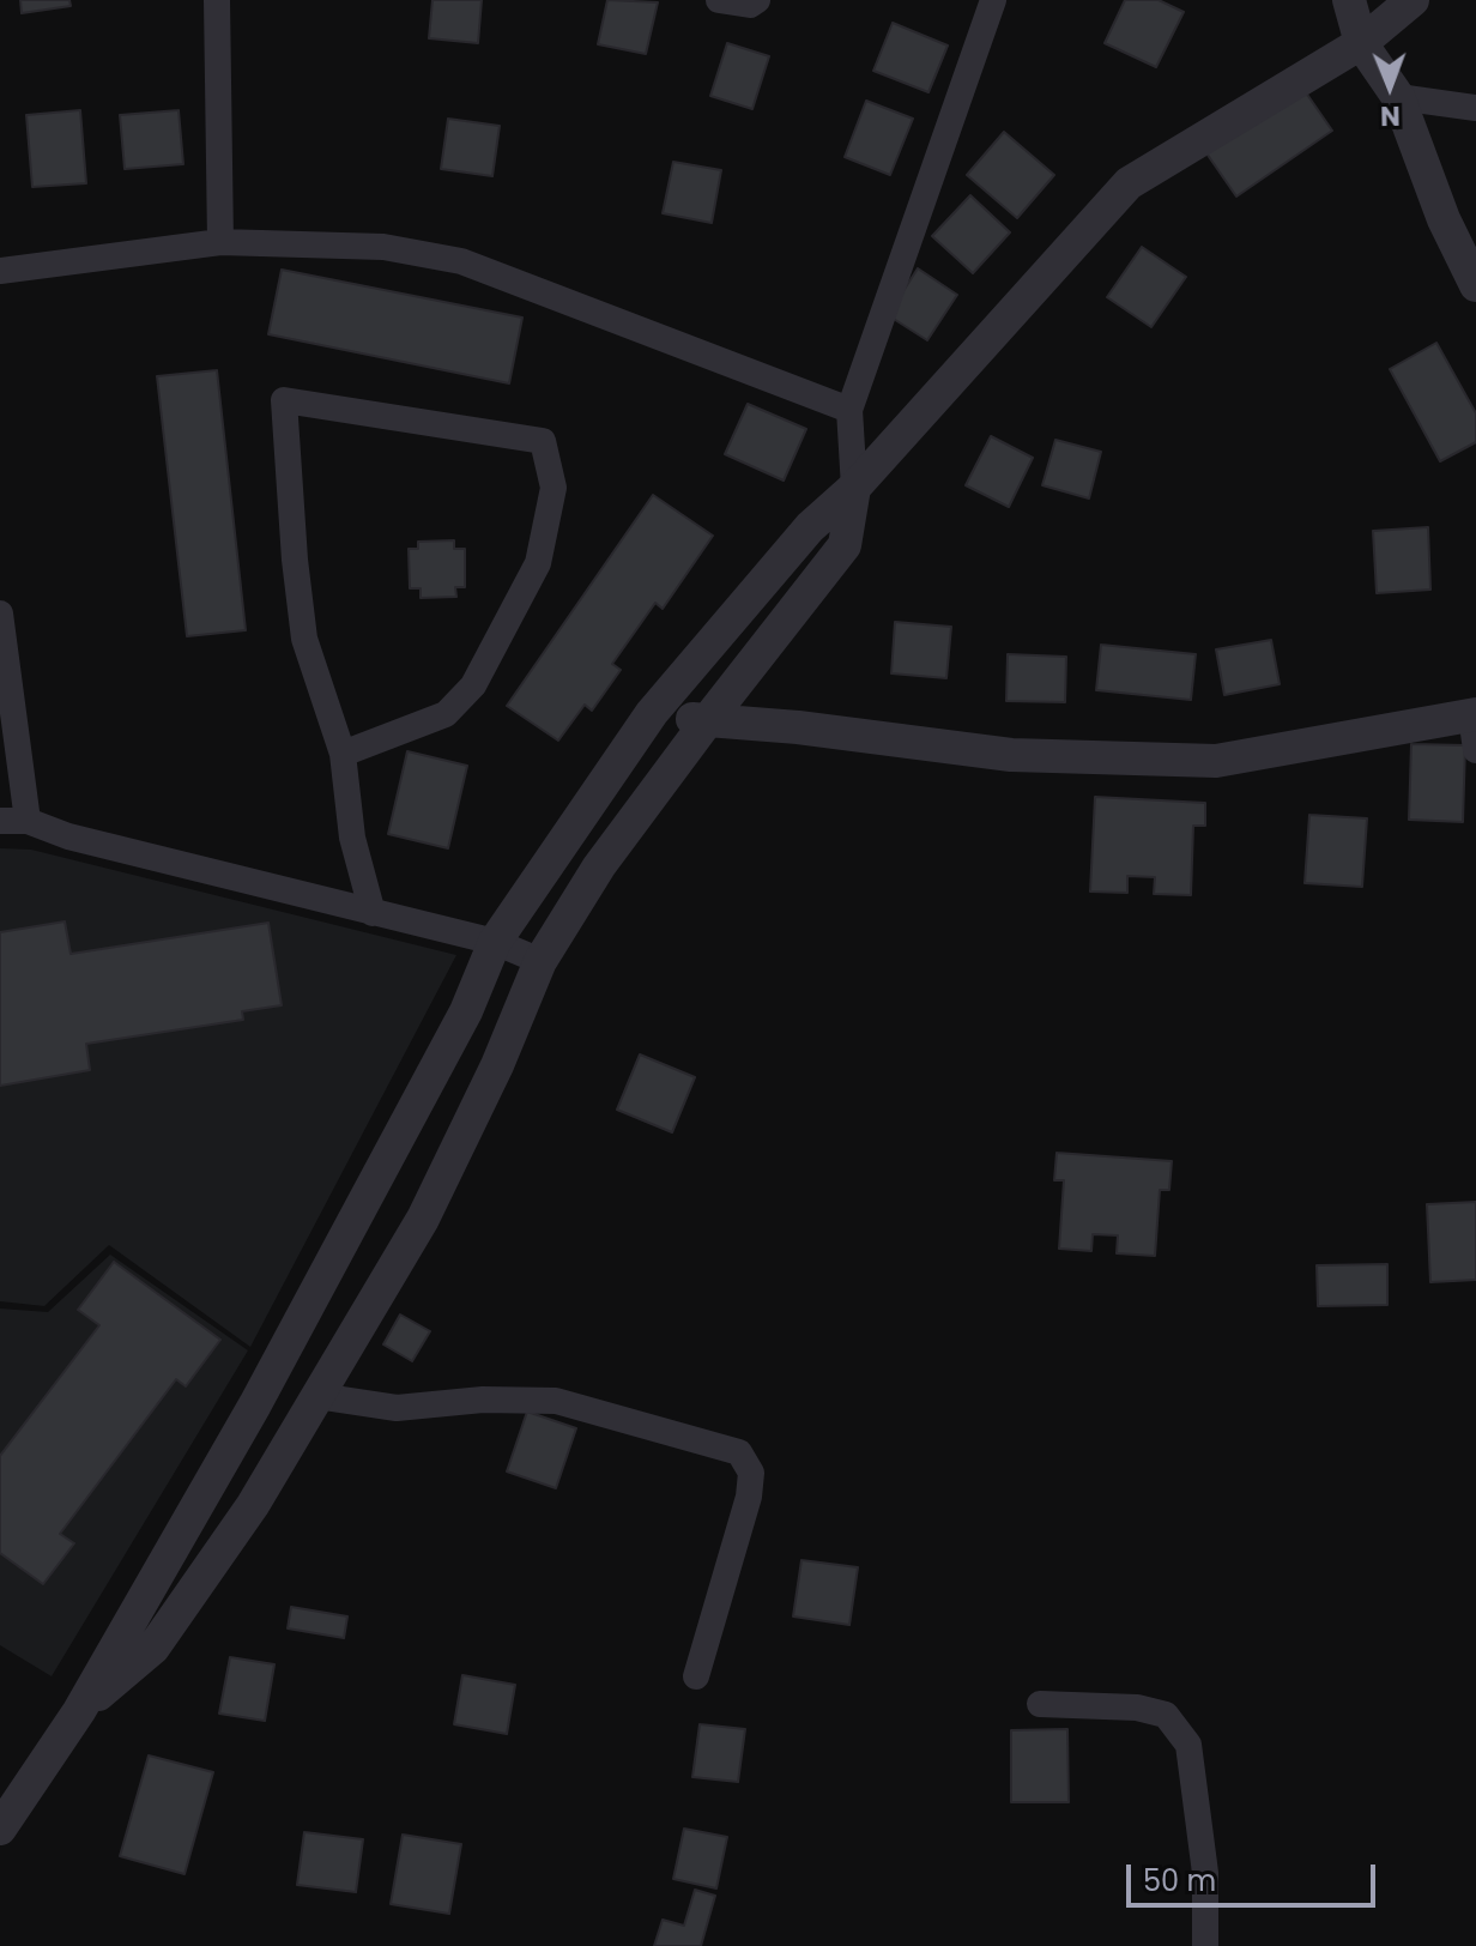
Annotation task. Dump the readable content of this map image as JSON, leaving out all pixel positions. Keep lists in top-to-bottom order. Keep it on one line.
{"scale_bar":"50 m","north":"bottom"}
